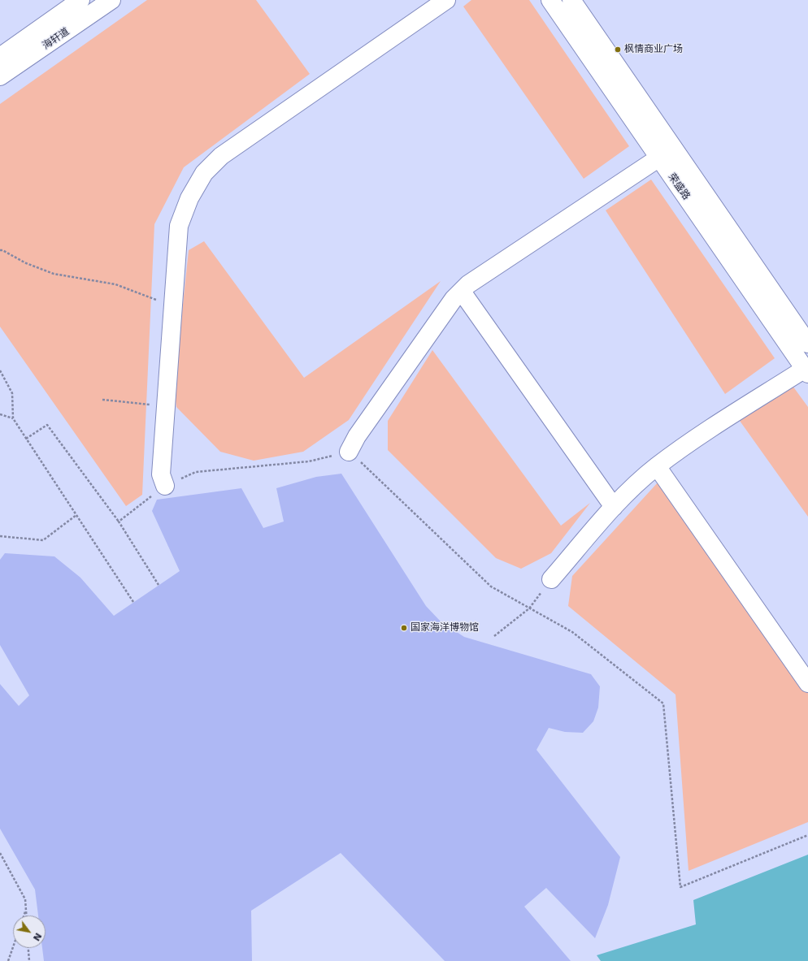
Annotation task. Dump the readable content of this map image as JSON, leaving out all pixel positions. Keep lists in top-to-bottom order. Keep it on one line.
{"streets":{"street":["海轩道","荣盛路"]},"places":["枫情商业广场","国家海洋博物馆"],"north":"bottom right"}
